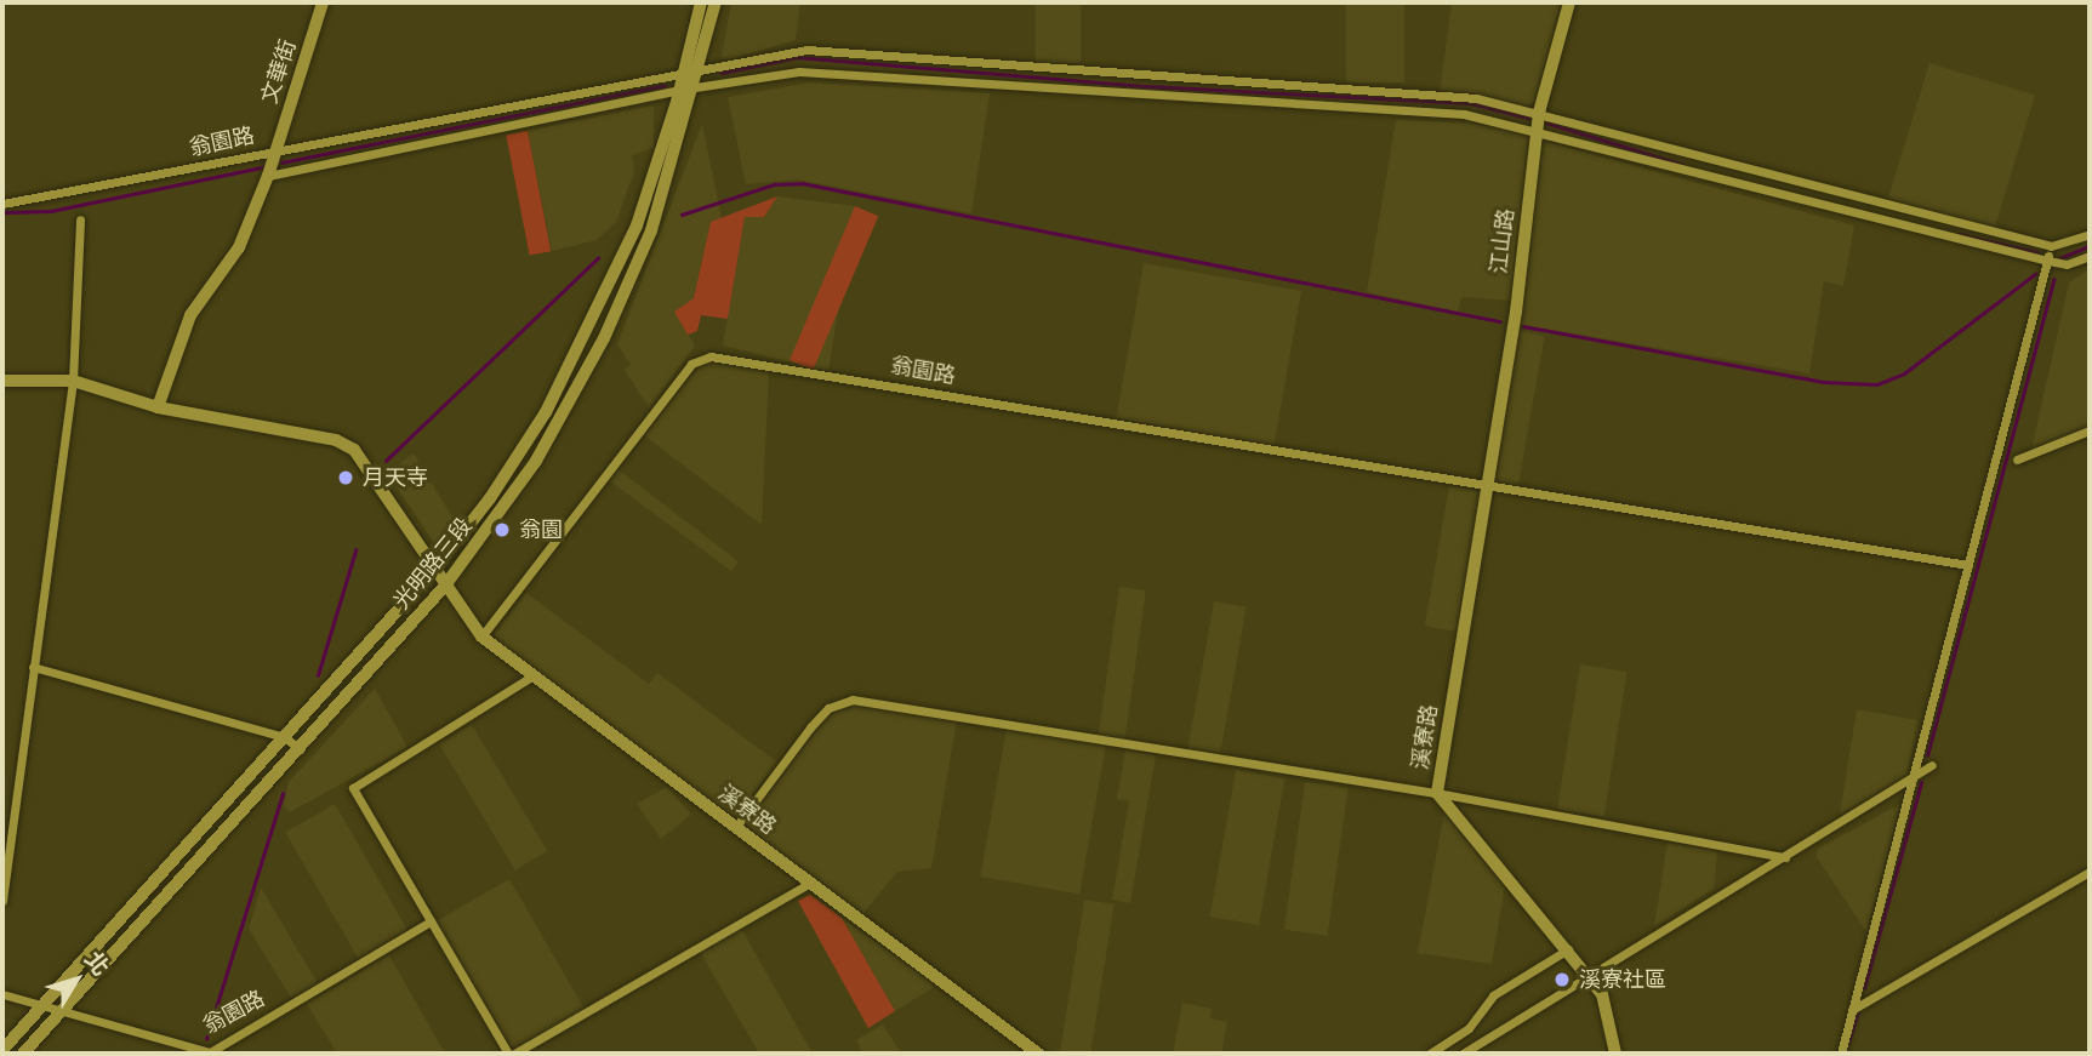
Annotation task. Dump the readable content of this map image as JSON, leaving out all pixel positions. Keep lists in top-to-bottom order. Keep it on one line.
{"streets":{"street":["文華街","翁園路","江山路","光明路三段","溪寮路"]},"crossings":[["文華街","翁園路"],["翁園路","江山路"],["翁園路","光明路三段"],["翁園路","溪寮路"],["江山路","溪寮路"],["光明路三段","溪寮路"]],"places":["月天寺","翁園","溪寮社區"],"north":"top right"}
